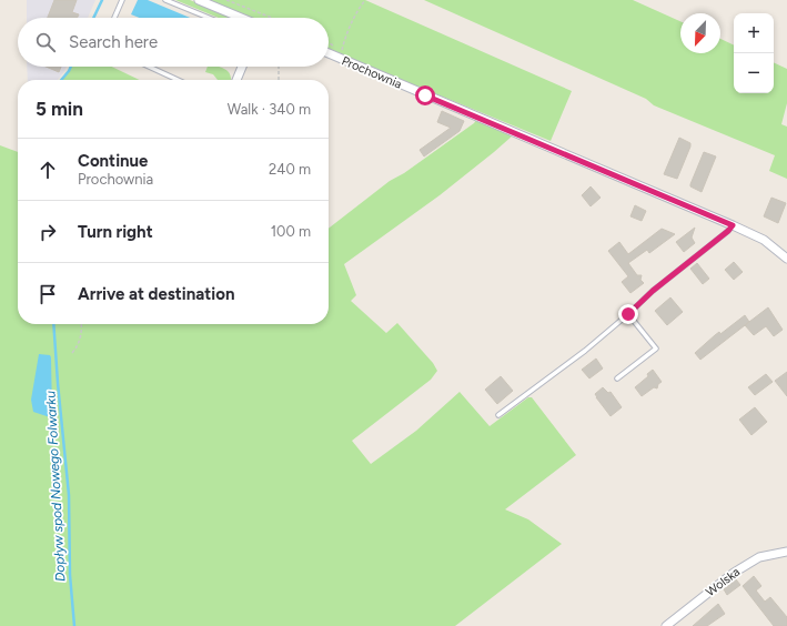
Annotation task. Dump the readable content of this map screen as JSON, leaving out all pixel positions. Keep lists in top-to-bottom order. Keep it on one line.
{"streets":{"street":["Prochownia","Wolska"]},"water":["Dopływ spod Nowego Folwarku"],"north":"bottom left","page":{"map_buttons":["+","−"],"search":"Search here","heading":["5 min","Walk · 340 m"],"list":[["Continue","Prochownia","240 m"],["Turn right","100 m"],"Arrive at destination"]}}
